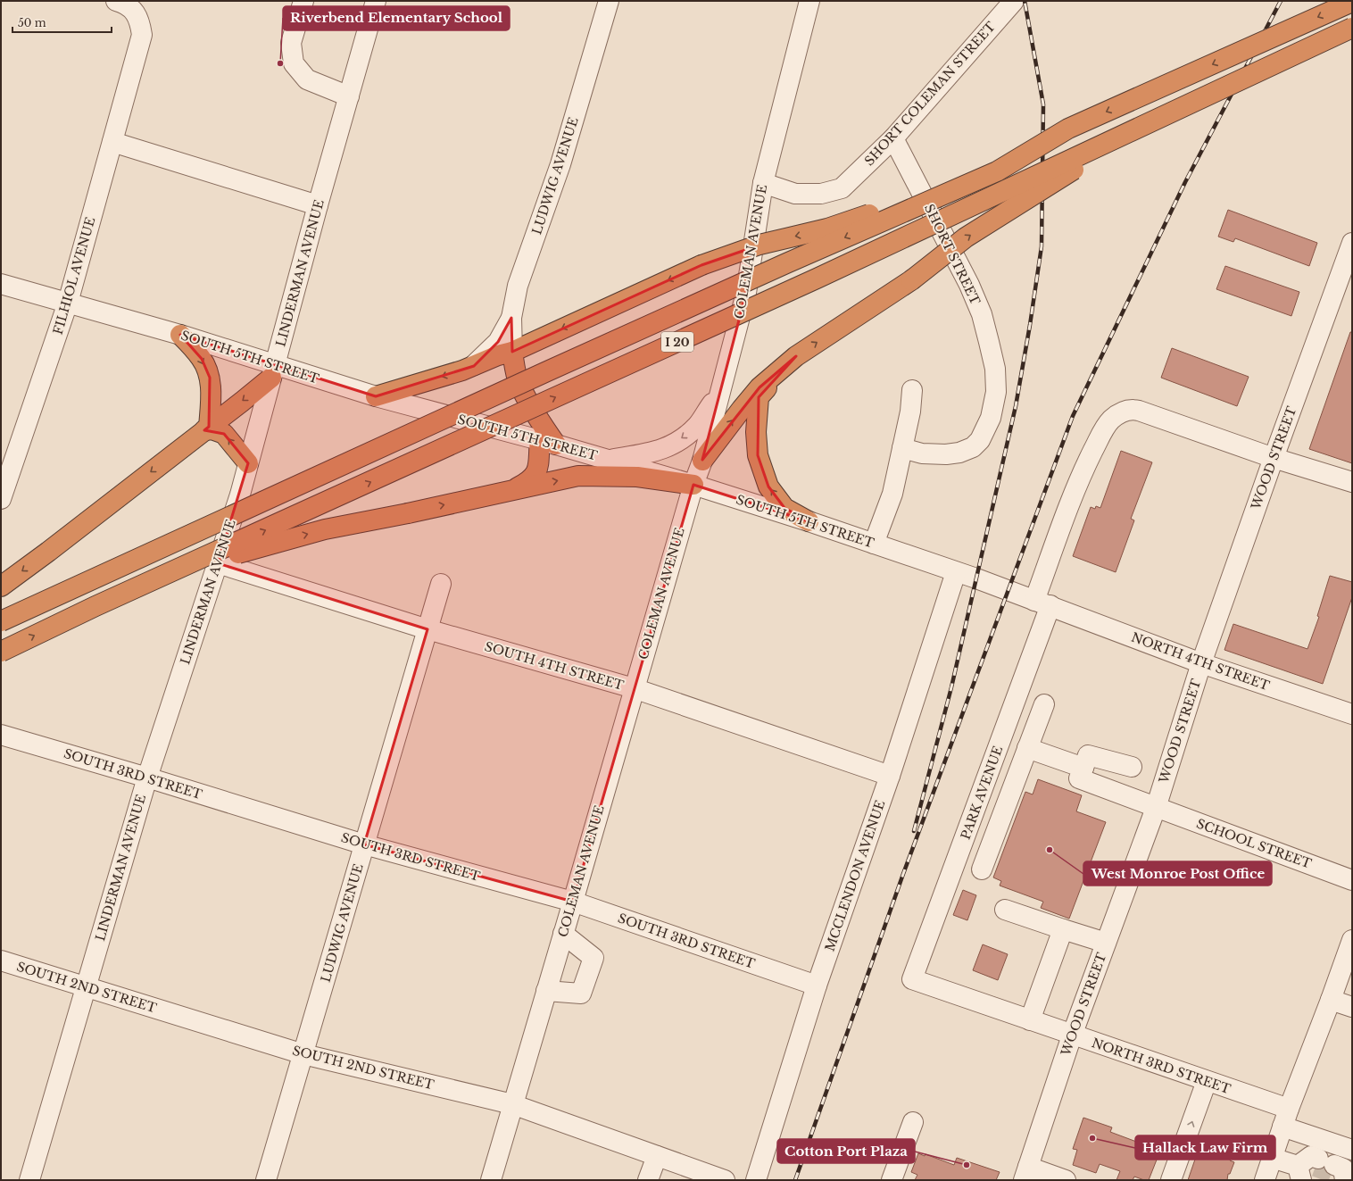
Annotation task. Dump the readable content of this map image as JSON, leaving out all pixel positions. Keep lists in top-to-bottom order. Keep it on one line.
{"streets":{"highway":["I 20"],"street":["SHORT COLEMAN STREET","LUDWIG AVENUE","COLEMAN AVENUE","SHORT STREET","LINDERMAN AVENUE","FILHIOL AVENUE","SOUTH 5TH STREET","WOOD STREET","NORTH 4TH STREET","SOUTH 4TH STREET","SOUTH 3RD STREET","PARK AVENUE","SCHOOL STREET","MCCLENDON AVENUE","SOUTH 2ND STREET","NORTH 3RD STREET"]},"crossings":[["SHORT COLEMAN STREET","COLEMAN AVENUE"],["SHORT COLEMAN STREET","SHORT STREET"],["LUDWIG AVENUE","SOUTH 4TH STREET"],["LUDWIG AVENUE","SOUTH 3RD STREET"],["LUDWIG AVENUE","SOUTH 2ND STREET"],["COLEMAN AVENUE","SOUTH 5TH STREET"],["COLEMAN AVENUE","SOUTH 4TH STREET"],["COLEMAN AVENUE","SOUTH 3RD STREET"],["COLEMAN AVENUE","SOUTH 2ND STREET"],["LINDERMAN AVENUE","SOUTH 5TH STREET"],["LINDERMAN AVENUE","SOUTH 4TH STREET"],["LINDERMAN AVENUE","SOUTH 3RD STREET"],["LINDERMAN AVENUE","SOUTH 2ND STREET"],["FILHIOL AVENUE","SOUTH 5TH STREET"],["SOUTH 5TH STREET","NORTH 4TH STREET"],["SOUTH 5TH STREET","PARK AVENUE"],["SOUTH 5TH STREET","MCCLENDON AVENUE"],["WOOD STREET","NORTH 4TH STREET"],["WOOD STREET","PARK AVENUE"],["WOOD STREET","SCHOOL STREET"],["WOOD STREET","NORTH 3RD STREET"],["NORTH 4TH STREET","PARK AVENUE"],["SOUTH 4TH STREET","MCCLENDON AVENUE"],["SOUTH 3RD STREET","MCCLENDON AVENUE"],["PARK AVENUE","NORTH 3RD STREET"]],"places":["Riverbend Elementary School","West Monroe Post Office","Hallack Law Firm","Cotton Port Plaza"],"scale_bar":"50 m"}
